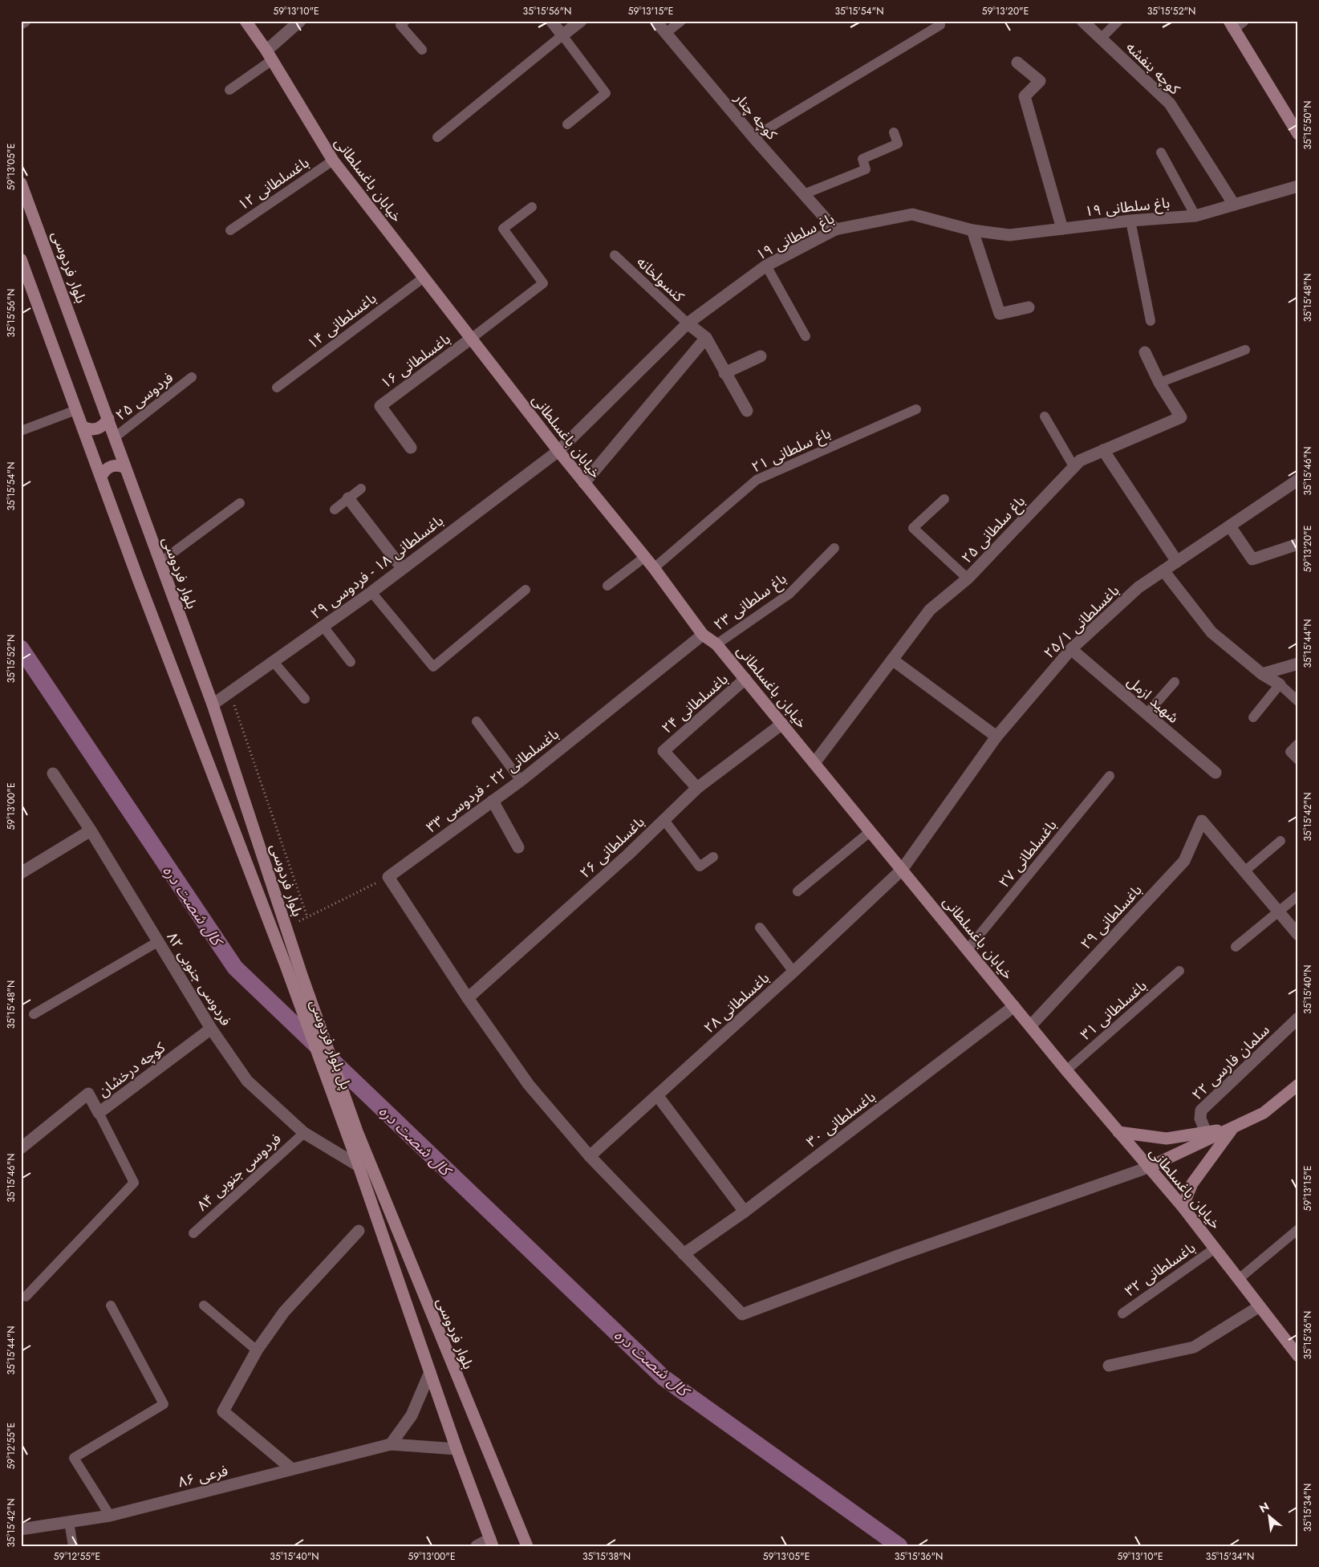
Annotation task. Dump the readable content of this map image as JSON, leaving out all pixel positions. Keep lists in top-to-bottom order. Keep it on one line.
{"streets":{"main road":["خیابان باغسلطانی","بلوار فردوسی","پل بلوار فردوسی"],"street":["کوچه بنفشه","کوچه چنار","باغ سلطانی ۱۹","باغسلطانی ۱۶","باغ سلطانی ۲۵","باغسلطانی ۱۸ - فردوسی ۲۹","باغسلطانی ۲۵/۱","شهید ازمل","باغسلطانی ۲۴","باغسلطانی ۲۲ - فردوسی ۳۳","باغسلطانی ۲۶","باغسلطانی ۲۹","فردوسی جنوبی ۸۲","باغسلطانی ۲۸","سلمان فارسی ۲۲","کوچه درخشان","باغسلطانی ۳۰","فرعی ۸۶"],"lane":["باغسلطانی ۱۲","کنسولخانه","باغسلطانی ۱۴","فردوسی ۲۵","باغ سلطانی ۲۱","باغ سلطانی ۲۳","باغسلطانی ۲۷","باغسلطانی ۳۱","فردوسی جنوبی ۸۴","باغسلطانی ۳۲"]},"crossings":[["کوچه بنفشه","باغ سلطانی ۱۹"],["کوچه چنار","باغ سلطانی ۱۹"],["خیابان باغسلطانی","باغسلطانی ۱۲"],["خیابان باغسلطانی","باغ سلطانی ۱۹"],["خیابان باغسلطانی","باغسلطانی ۱۴"],["خیابان باغسلطانی","باغسلطانی ۱۶"],["خیابان باغسلطانی","باغ سلطانی ۲۱"],["خیابان باغسلطانی","باغ سلطانی ۲۵"],["خیابان باغسلطانی","باغسلطانی ۱۸ - فردوسی ۲۹"],["خیابان باغسلطانی","باغ سلطانی ۲۳"],["خیابان باغسلطانی","باغسلطانی ۲۵/۱"],["خیابان باغسلطانی","باغسلطانی ۲۴"],["خیابان باغسلطانی","باغسلطانی ۲۲ - فردوسی ۳۳"],["خیابان باغسلطانی","باغسلطانی ۲۶"],["خیابان باغسلطانی","باغسلطانی ۲۷"],["خیابان باغسلطانی","باغسلطانی ۲۹"],["خیابان باغسلطانی","باغسلطانی ۲۸"],["خیابان باغسلطانی","باغسلطانی ۳۱"],["خیابان باغسلطانی","باغسلطانی ۳۰"],["خیابان باغسلطانی","باغسلطانی ۳۲"],["باغ سلطانی ۱۹","کنسولخانه"],["باغ سلطانی ۱۹","باغسلطانی ۱۸ - فردوسی ۲۹"],["بلوار فردوسی","فردوسی ۲۵"],["بلوار فردوسی","باغسلطانی ۱۸ - فردوسی ۲۹"],["بلوار فردوسی","پل بلوار فردوسی"],["باغسلطانی ۲۵/۱","شهید ازمل"],["باغسلطانی ۲۵/۱","باغسلطانی ۲۸"],["باغسلطانی ۲۴","باغسلطانی ۲۶"],["فردوسی جنوبی ۸۲","کوچه درخشان"],["فردوسی جنوبی ۸۲","فردوسی جنوبی ۸۴"]],"water":["کال شصت دره"],"north":"top left","coordinates":["59°13'10\"E","35°15'56\"N","59°13'15\"E","35°15'54\"N","59°13'20\"E","35°15'52\"N","35°15'50\"N","59°13'05\"E","35°15'48\"N","35°15'46\"N","35°15'44\"N","59°13'00\"E","35°15'42\"N","35°15'40\"N","35°15'36\"N","59°12'55\"E","35°15'34\"N","35°15'38\"N"]}
